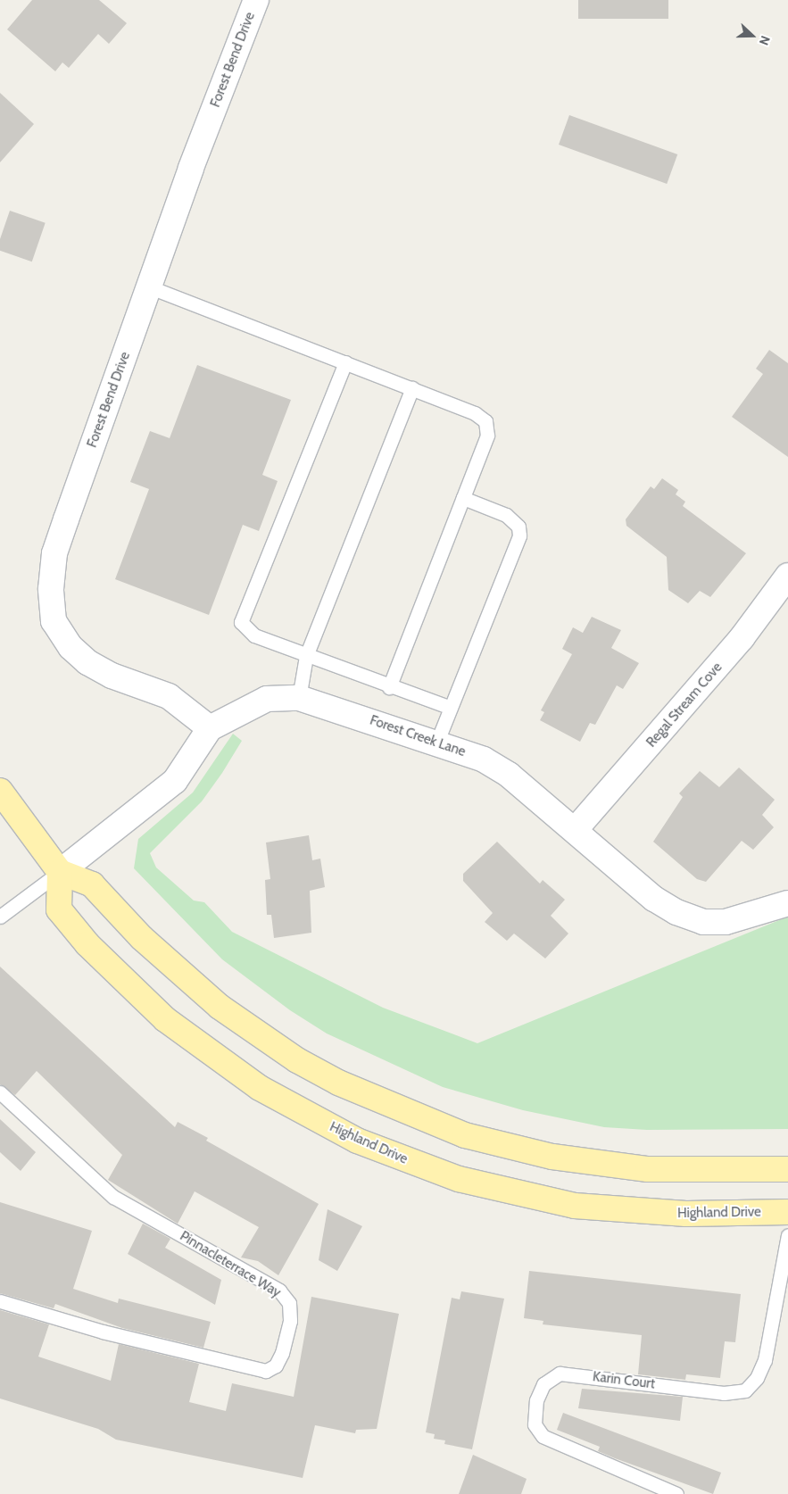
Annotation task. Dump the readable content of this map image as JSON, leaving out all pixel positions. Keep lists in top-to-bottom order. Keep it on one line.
{"streets":{"main road":["Highland Drive"],"street":["Forest Bend Drive","Regal Stream Cove","Forest Creek Lane"],"lane":["Pinnacleterrace Way","Karin Court"]},"crossings":[["Forest Bend Drive","Forest Creek Lane"],["Regal Stream Cove","Forest Creek Lane"],["Forest Creek Lane","Highland Drive"]],"north":"right"}
